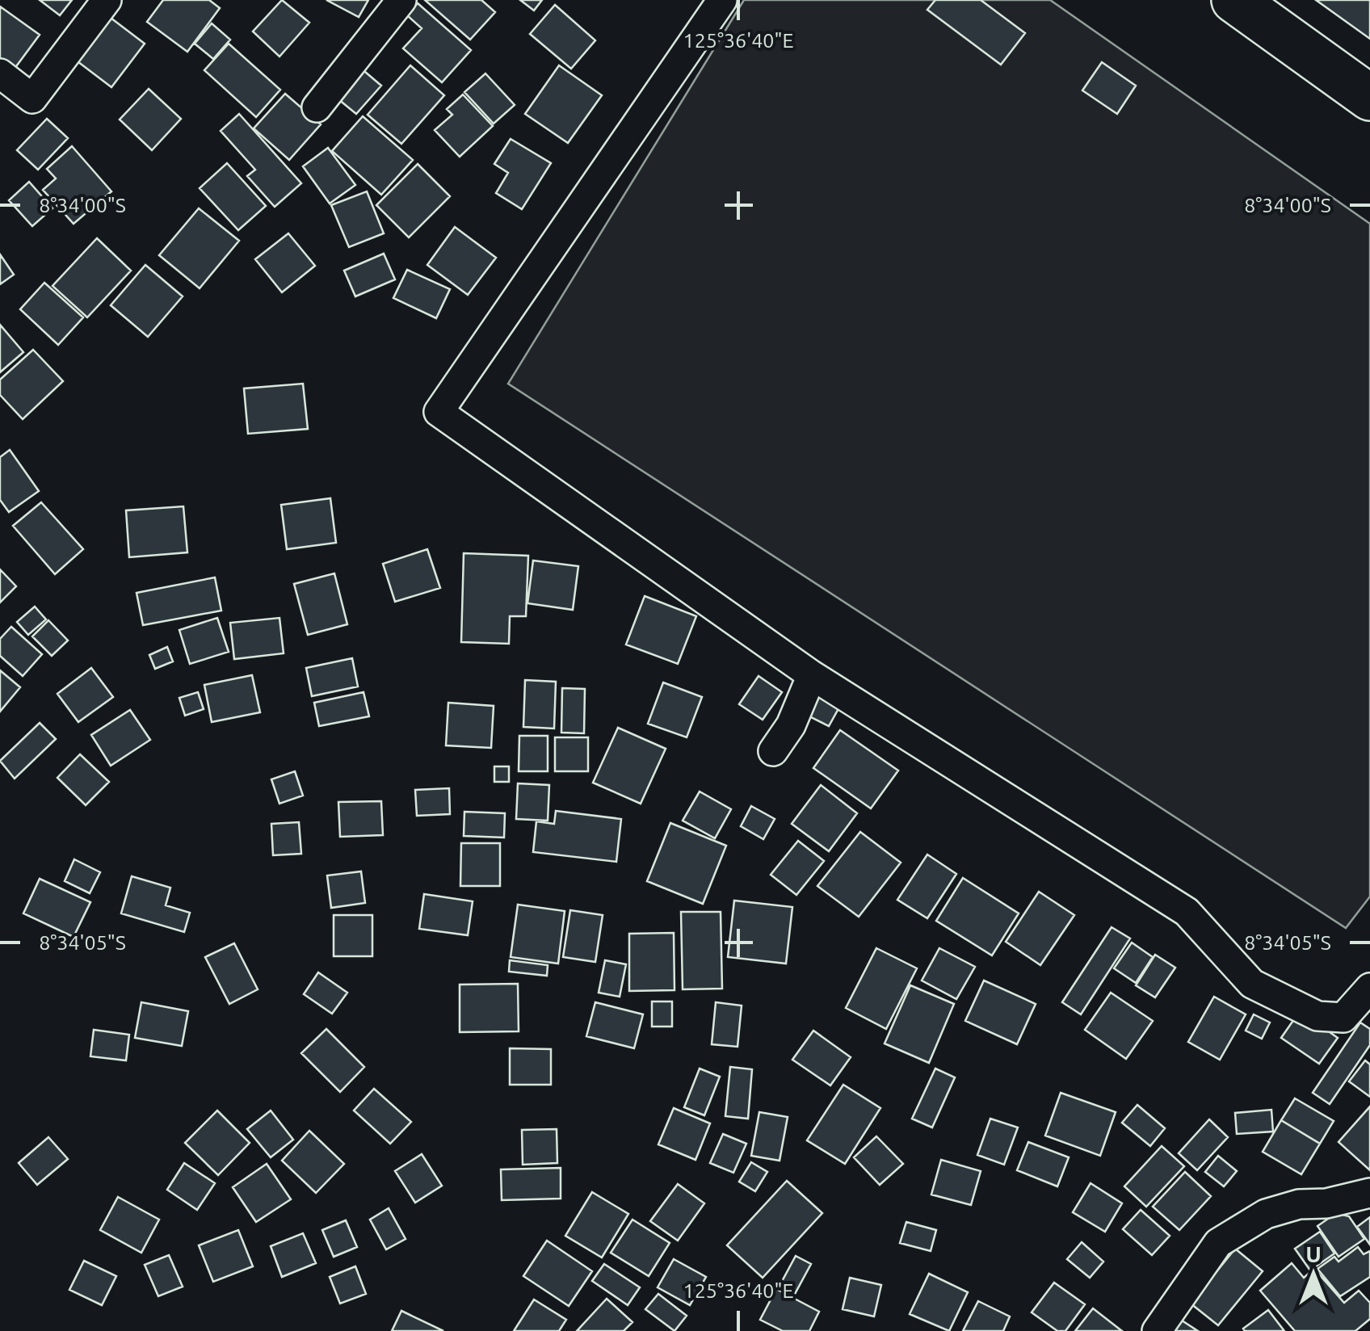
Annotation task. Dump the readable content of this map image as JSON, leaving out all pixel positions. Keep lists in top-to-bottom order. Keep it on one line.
{"north":"top","coordinates":["125°36'40\"E","8°34'00\"S","8°34'05\"S"]}
